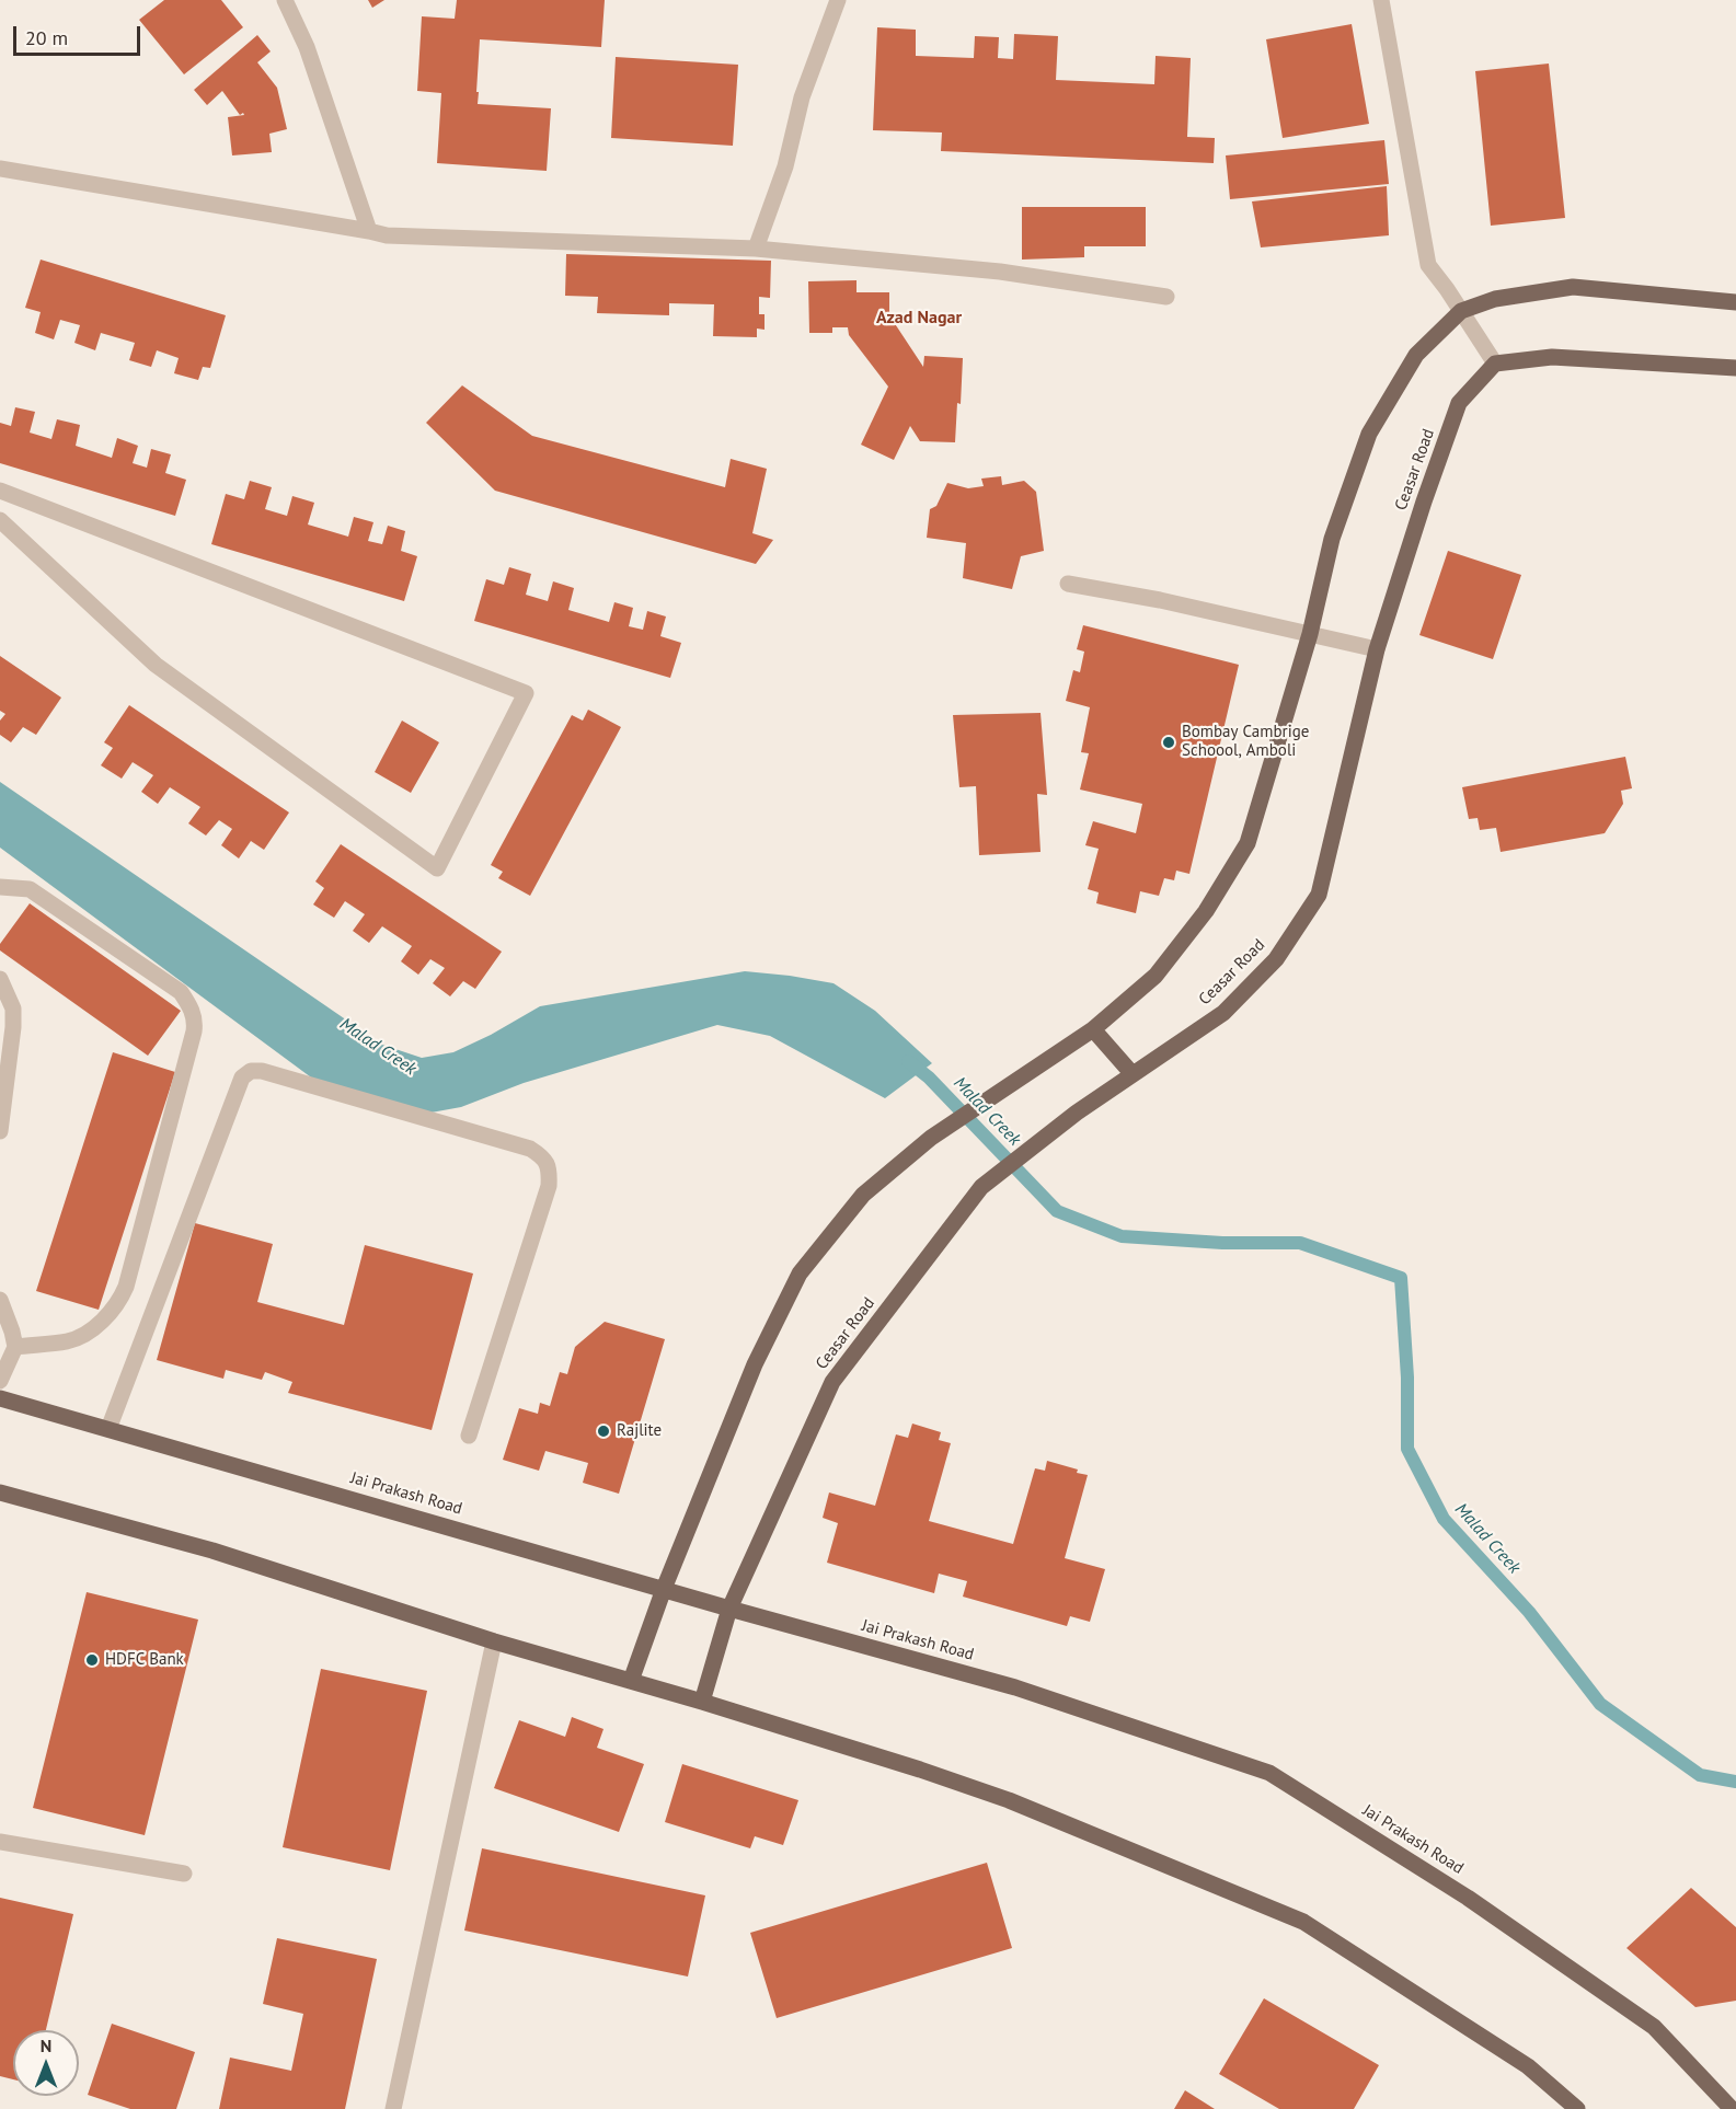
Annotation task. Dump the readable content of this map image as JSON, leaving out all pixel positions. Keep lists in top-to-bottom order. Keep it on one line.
{"streets":{"main road":["Ceasar Road","Jai Prakash Road"]},"crossings":[["Ceasar Road","Jai Prakash Road"]],"districts":["Azad Nagar"],"water":["Malad Creek"],"places":["Bombay Cambrige Schoool, Amboli","Rajlite","HDFC Bank"],"scale_bar":"20 m","north":"top"}
